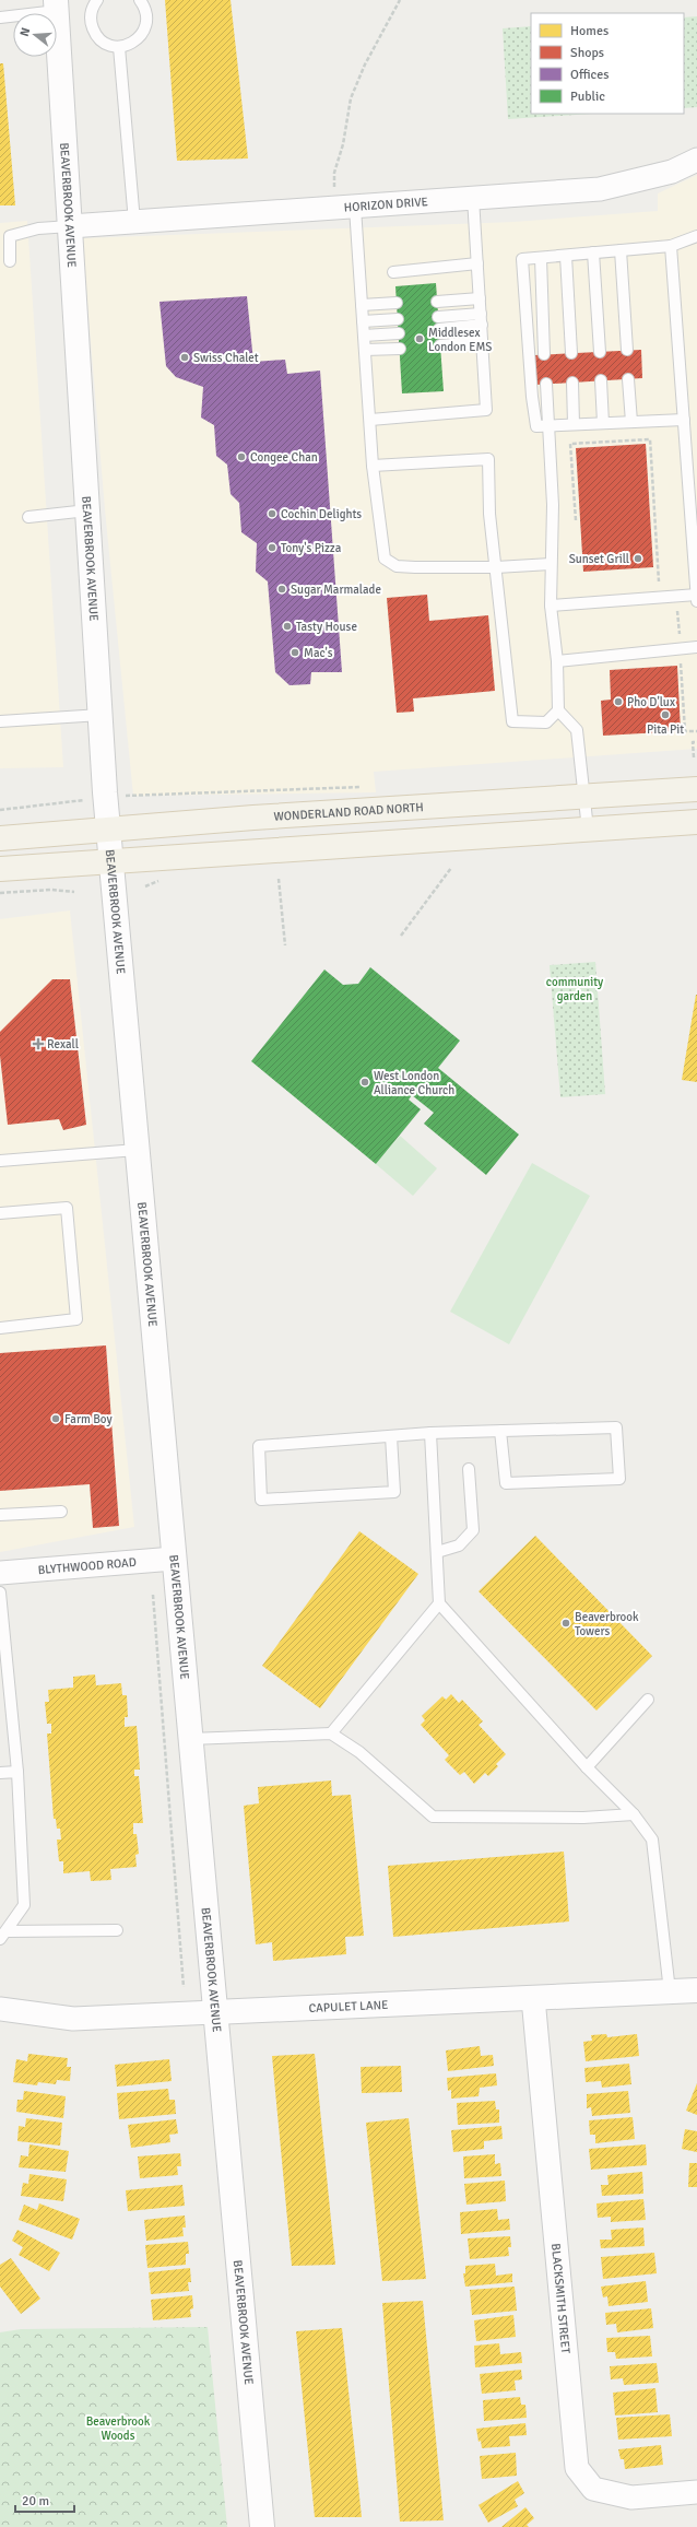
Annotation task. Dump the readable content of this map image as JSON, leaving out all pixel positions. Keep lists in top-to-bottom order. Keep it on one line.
{"streets":{"main road":["WONDERLAND ROAD NORTH"],"street":["HORIZON DRIVE","BEAVERBROOK AVENUE","BLYTHWOOD ROAD","CAPULET LANE","BLACKSMITH STREET"]},"crossings":[["HORIZON DRIVE","BEAVERBROOK AVENUE"],["BEAVERBROOK AVENUE","WONDERLAND ROAD NORTH"],["BEAVERBROOK AVENUE","BLYTHWOOD ROAD"],["BEAVERBROOK AVENUE","CAPULET LANE"],["CAPULET LANE","BLACKSMITH STREET"]],"parks":["community garden","Beaverbrook Woods"],"places":{"other":["Middlesex London EMS","Swiss Chalet","Congee Chan","Cochin Delights","Tony's Pizza","Sunset Grill","Sugar Marmalade","Tasty House","Mac's","Pho D'lux","Pita Pit","West London Alliance Church","Farm Boy","Beaverbrook Towers"],"health":["Rexall"]},"legend":["Homes","Shops","Offices","Public"],"scale_bar":"20 m","north":"left"}
